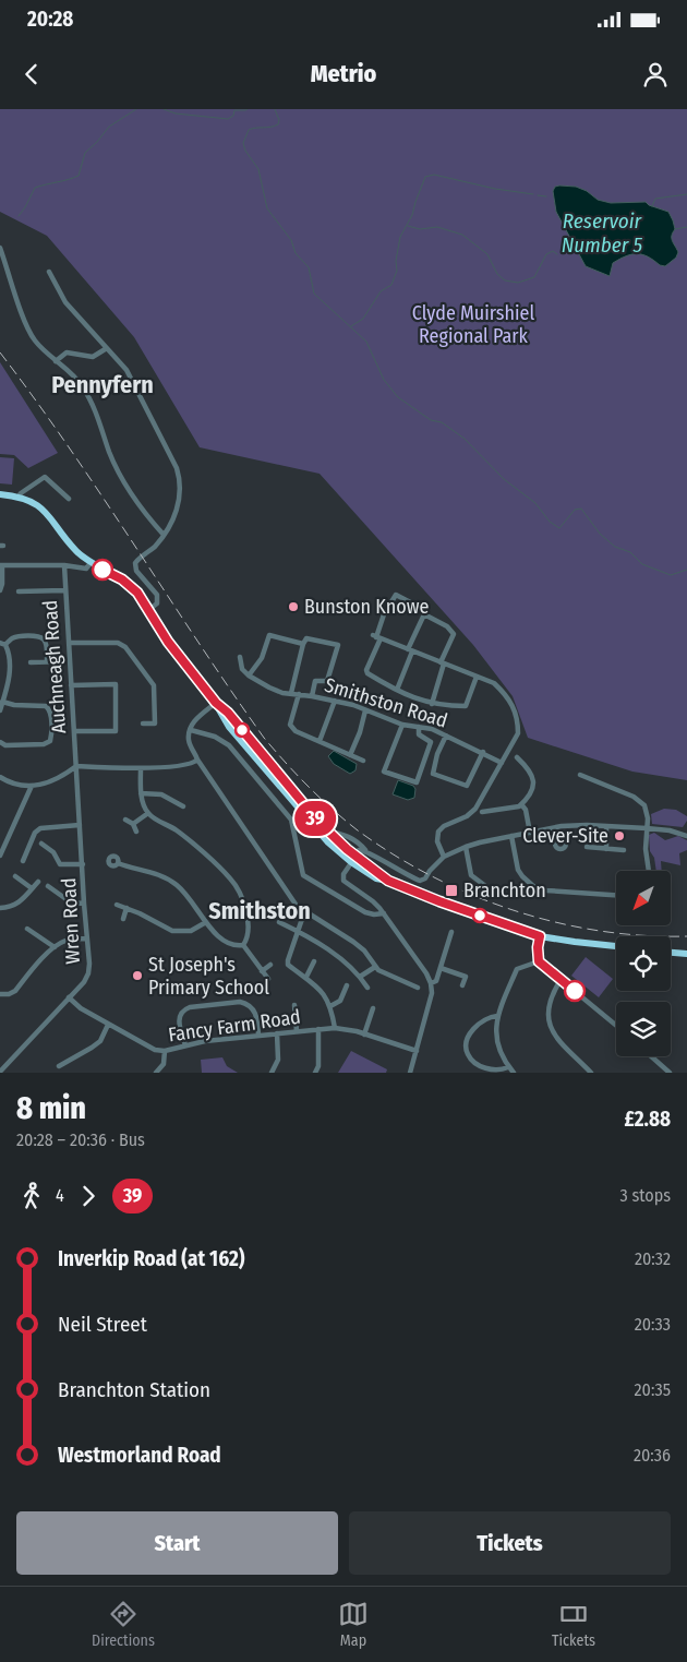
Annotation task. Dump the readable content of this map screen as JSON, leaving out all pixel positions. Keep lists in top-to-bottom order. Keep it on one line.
{"streets":{"street":["Auchneagh Road","Smithston Road","Wren Road","Fancy Farm Road"]},"crossings":[["Auchneagh Road","Wren Road"],["Wren Road","Fancy Farm Road"]],"districts":["Pennyfern","Smithston"],"water":["Reservoir Number 5"],"parks":["Clyde Muirshiel Regional Park"],"places":{"other":["Bunston Knowe","Clever-Site","St Joseph's Primary School"],"transit":["Branchton"]},"lines":["bus line 39"],"north":"bottom left","page":{"status":"20:28","header":"Metrio","on_map":"39","heading":["8 min","20:28 – 20:36 · Bus","£2.88"],"legs":["4","39","3 stops"],"list":[{"name":"Inverkip Road (at 162)","value":"20:32"},{"name":"Neil Street","value":"20:33"},{"name":"Branchton Station","value":"20:35"},{"name":"Westmorland Road","value":"20:36"}],"buttons":["Start","Tickets"],"tabs":["Directions","Map","Tickets"]}}
